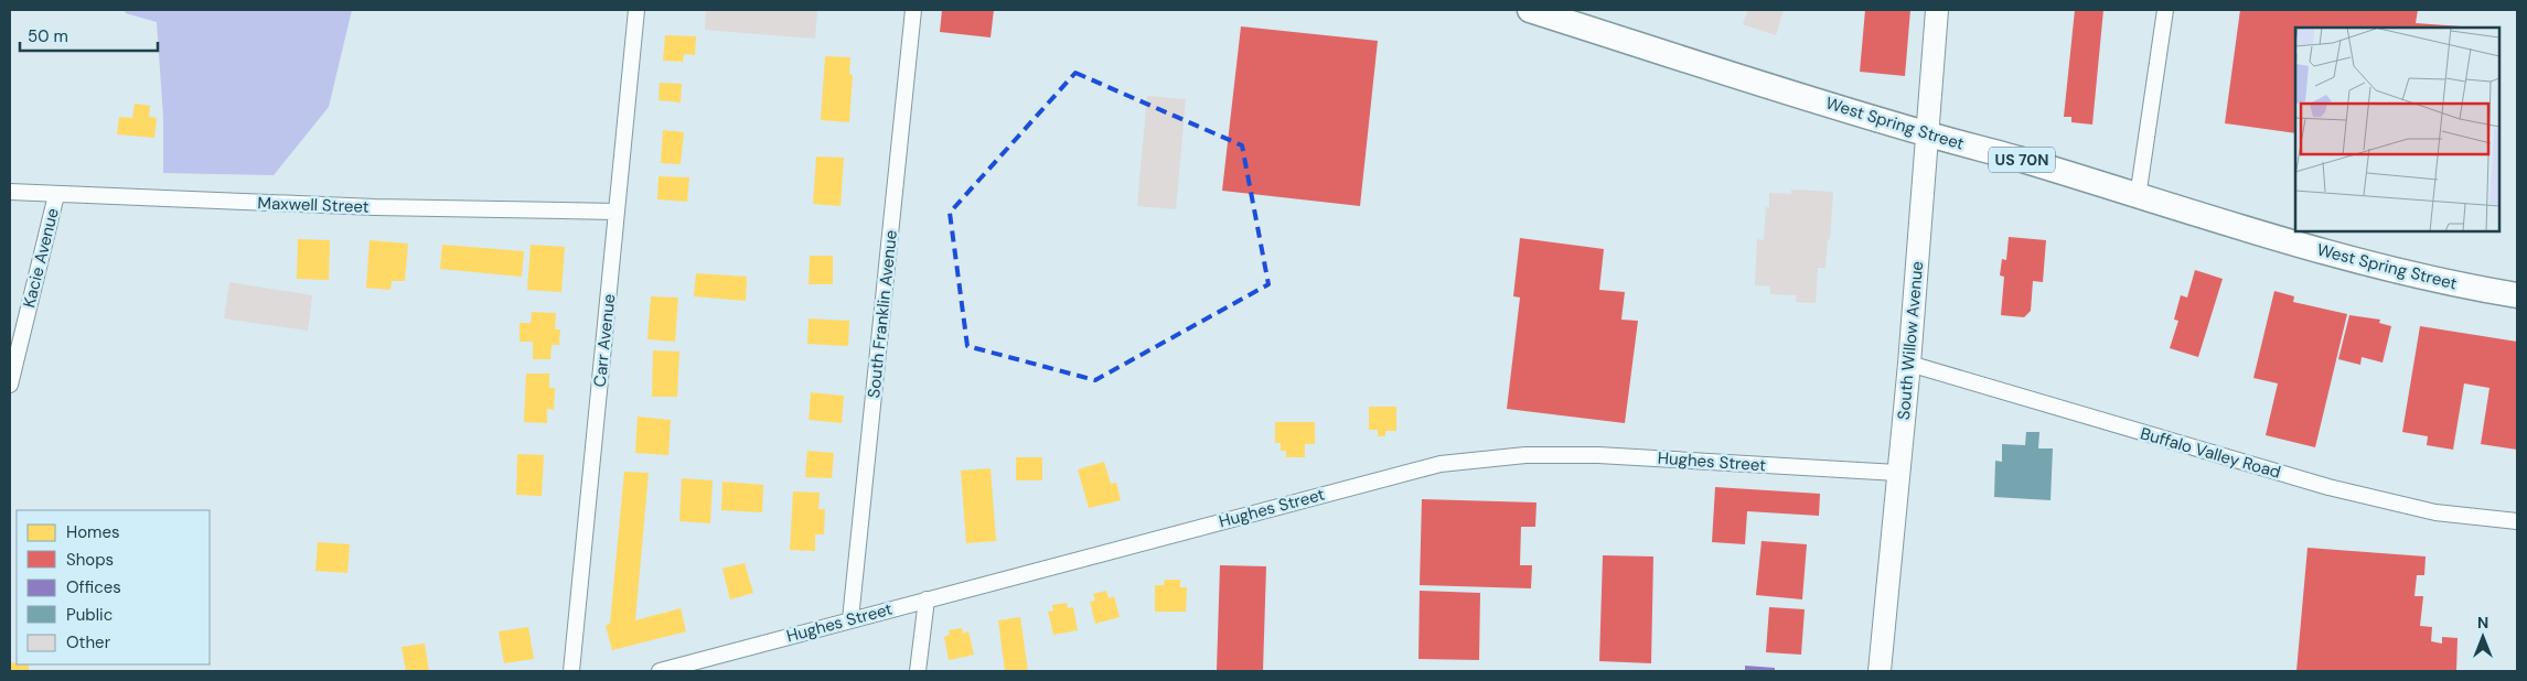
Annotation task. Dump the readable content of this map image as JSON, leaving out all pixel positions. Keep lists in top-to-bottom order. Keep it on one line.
{"streets":{"main road":["West Spring Street","US 70N","South Willow Avenue"],"street":["Maxwell Street","Kacie Avenue","South Franklin Avenue","Carr Avenue","Buffalo Valley Road","Hughes Street"]},"crossings":[["West Spring Street","South Willow Avenue"],["Maxwell Street","Kacie Avenue"],["Maxwell Street","Carr Avenue"],["South Franklin Avenue","Hughes Street"],["South Willow Avenue","Buffalo Valley Road"],["South Willow Avenue","Hughes Street"]],"legend":["Homes","Shops","Offices","Public","Other"],"scale_bar":"50 m","north":"top"}
